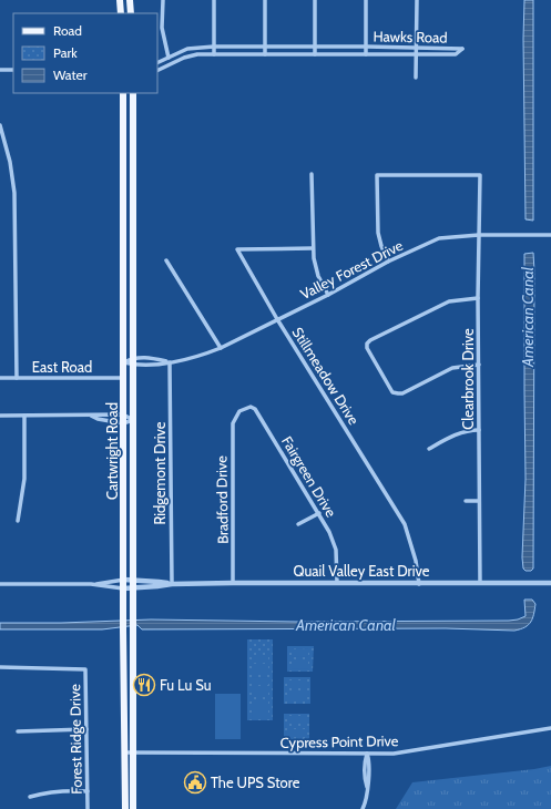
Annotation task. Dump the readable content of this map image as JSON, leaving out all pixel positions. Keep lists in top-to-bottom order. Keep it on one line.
{"streets":{"main road":["Cartwright Road"],"street":["Hawks Road","Valley Forest Drive","East Road","Stillmeadow Drive","Clearbrook Drive","Ridgemont Drive","Fairgreen Drive","Bradford Drive","Quail Valley East Drive","Forest Ridge Drive","Cypress Point Drive"]},"crossings":[["Valley Forest Drive","Stillmeadow Drive"],["Valley Forest Drive","Clearbrook Drive"],["Valley Forest Drive","Cartwright Road"],["Valley Forest Drive","Ridgemont Drive"],["East Road","Cartwright Road"],["Stillmeadow Drive","Quail Valley East Drive"],["Clearbrook Drive","Quail Valley East Drive"],["Cartwright Road","Quail Valley East Drive"],["Cartwright Road","Cypress Point Drive"],["Ridgemont Drive","Quail Valley East Drive"],["Fairgreen Drive","Bradford Drive"],["Fairgreen Drive","Quail Valley East Drive"],["Bradford Drive","Quail Valley East Drive"]],"water":["American Canal"],"places":{"restaurant":["Fu Lu Su"],"public building":["The UPS Store"]},"legend":["Road","Park","Water"]}
